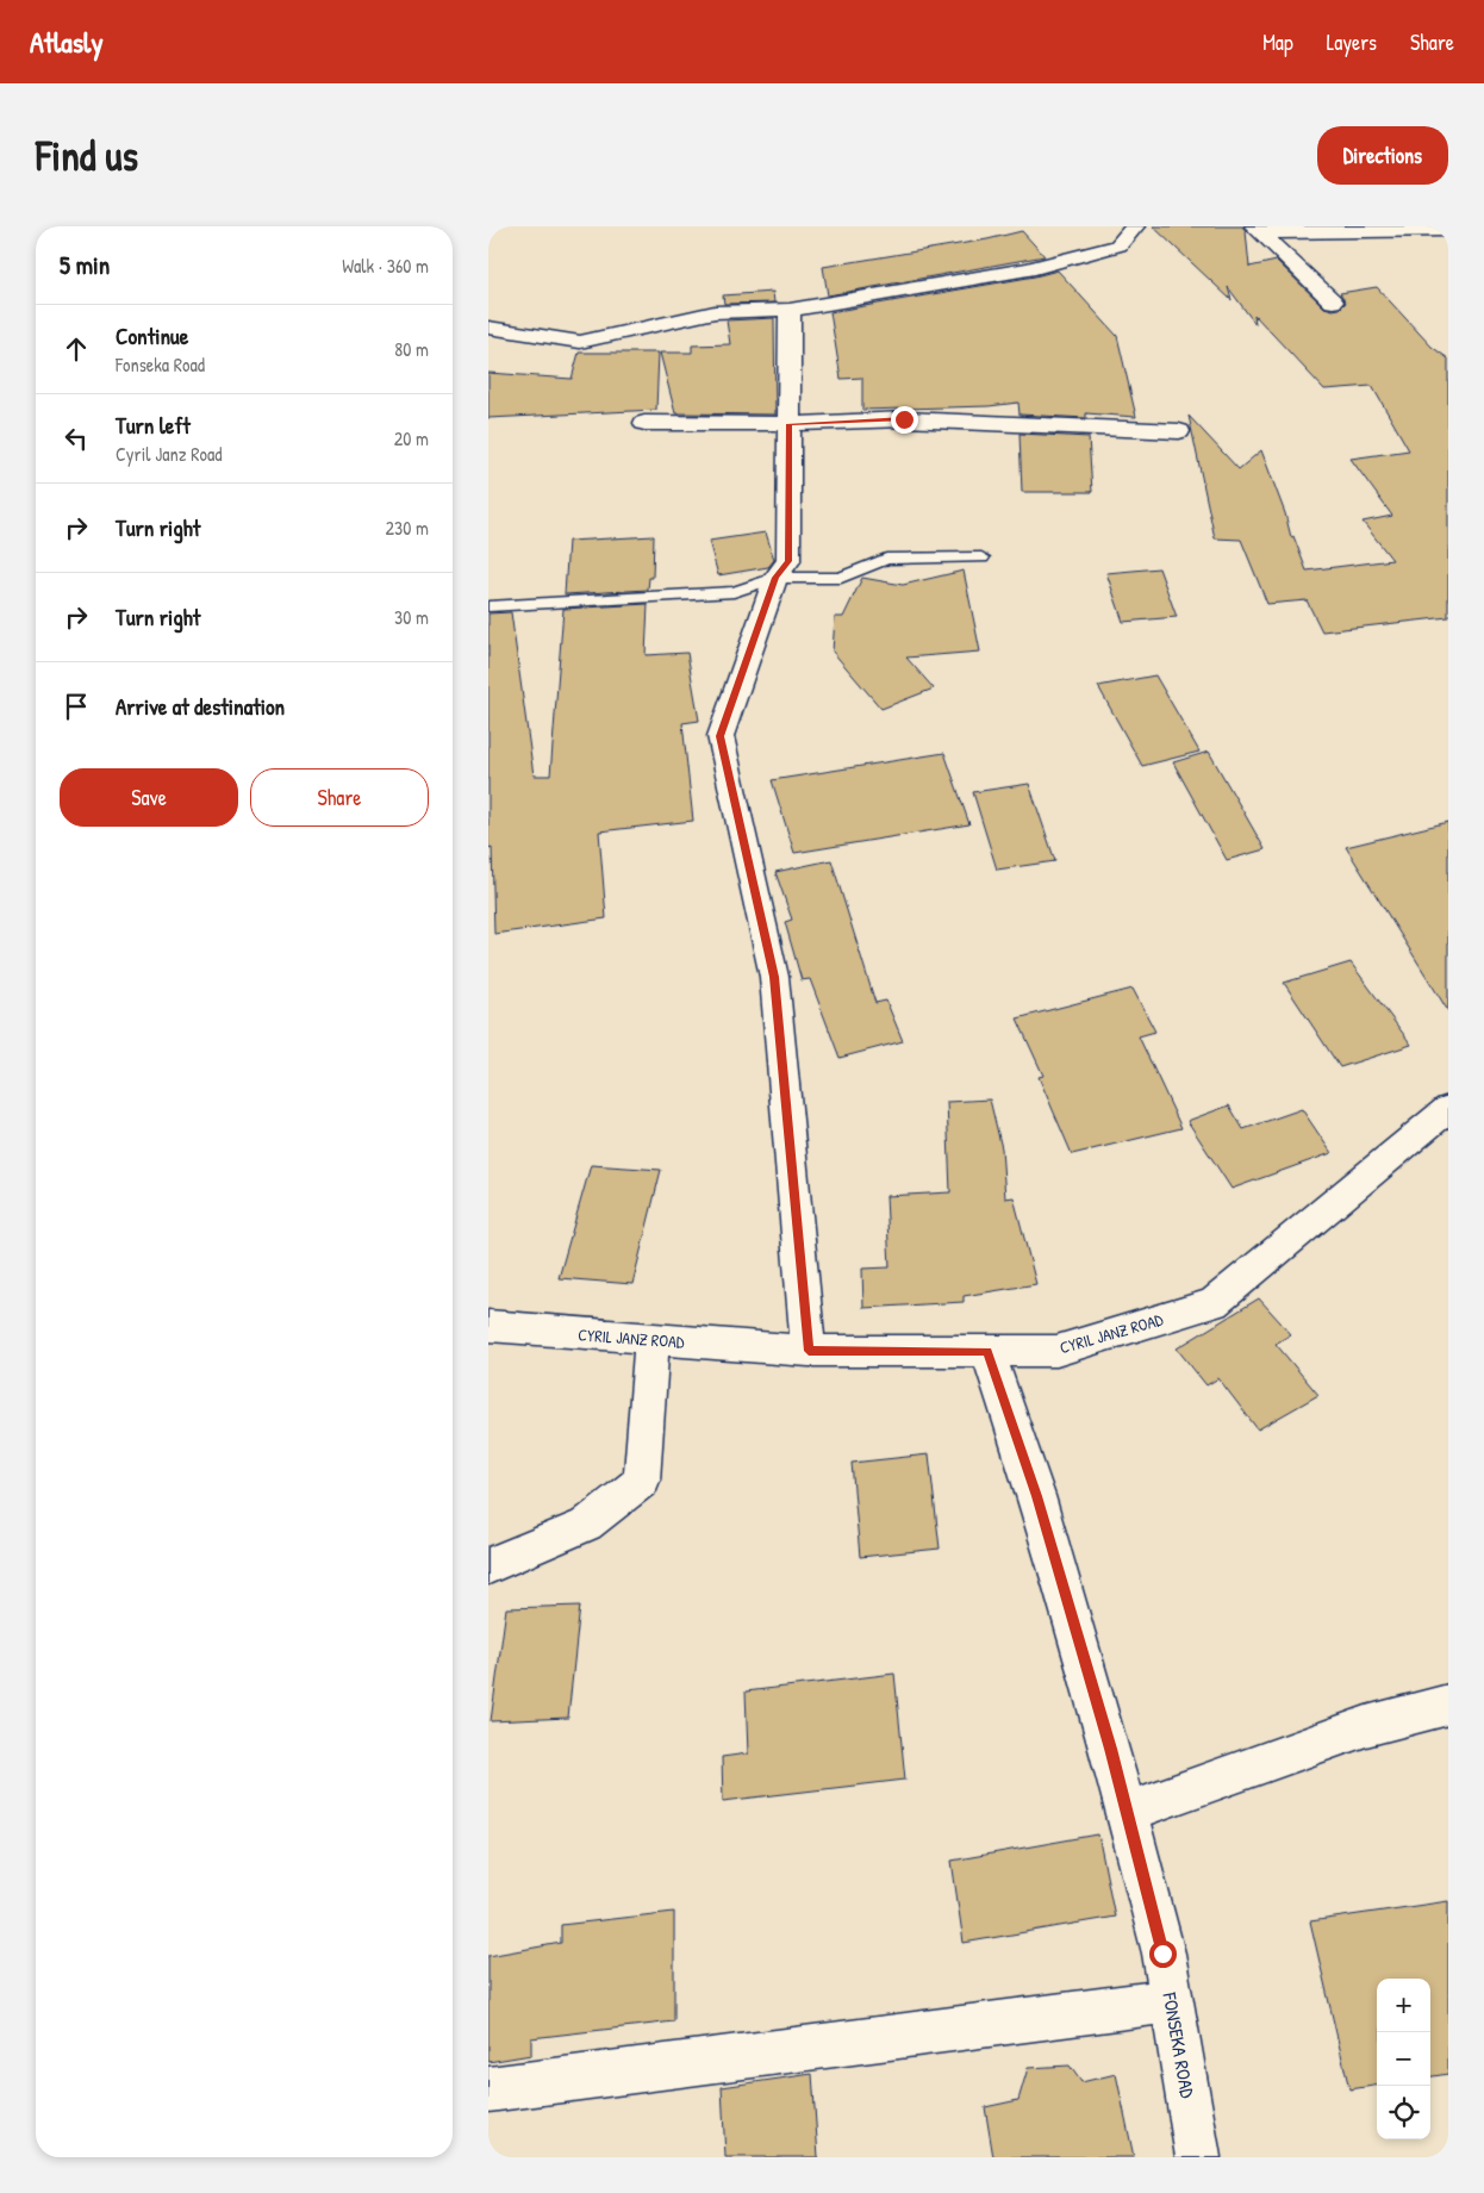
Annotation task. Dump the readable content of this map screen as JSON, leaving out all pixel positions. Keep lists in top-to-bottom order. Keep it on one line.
{"streets":{"street":["CYRIL JANZ ROAD","FONSEKA ROAD"]},"crossings":[["CYRIL JANZ ROAD","FONSEKA ROAD"]],"page":{"header":"Atlasly","nav":["Map","Layers","Share"],"buttons":["Directions",["Save","Share"]],"title":"Find us","heading":["5 min","Walk · 360 m"],"list":[["Continue","Fonseka Road","80 m"],["Turn left","Cyril Janz Road","20 m"],["Turn right","230 m"],["Turn right","30 m"],"Arrive at destination"],"map_buttons":["+","−"]}}
